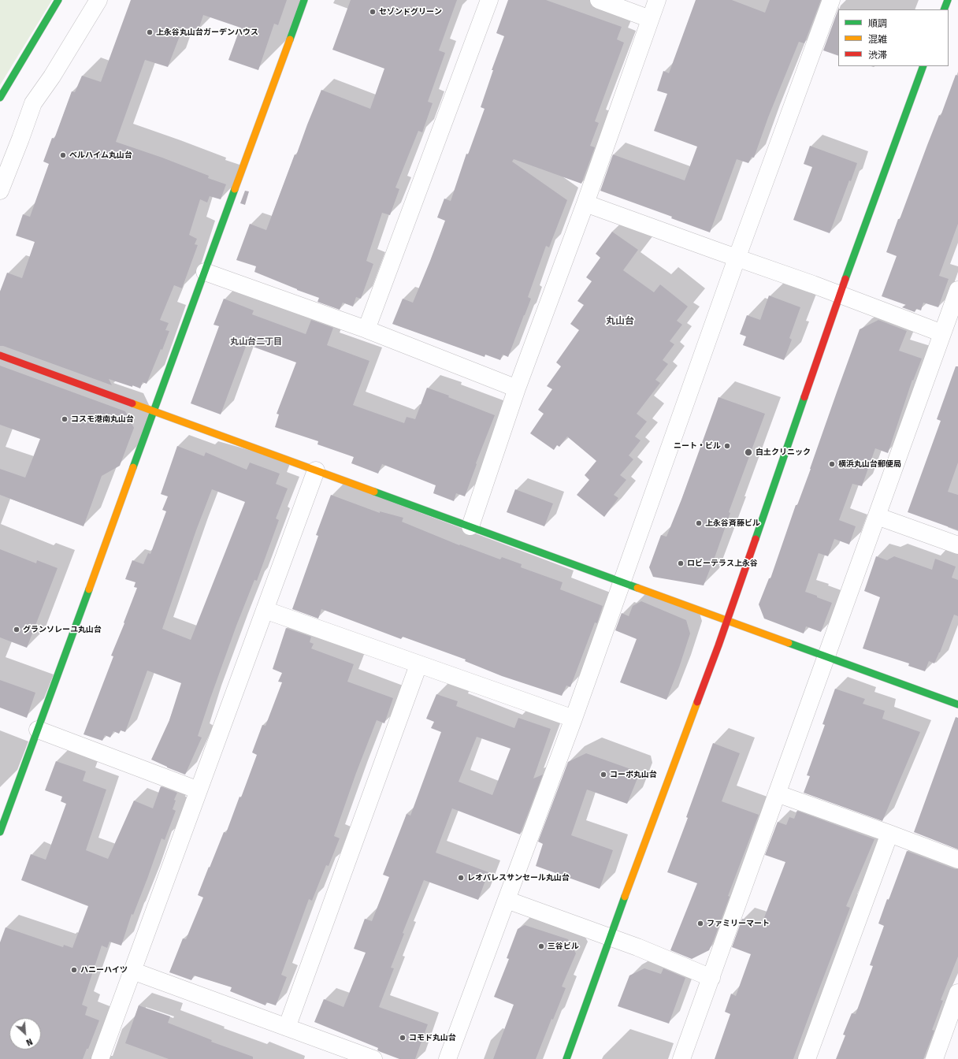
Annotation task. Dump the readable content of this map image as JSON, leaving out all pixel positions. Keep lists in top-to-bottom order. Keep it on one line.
{"districts":["丸山台","丸山台二丁目"],"places":["セゾンドグリーン","上永谷丸山台ガーデンハウス","ベルハイム丸山台","コスモ港南丸山台","ニート・ビル","白土クリニック","横浜丸山台郵便局","上永谷斉藤ビル","ロビーテラス上永谷","グランソレーユ丸山台","コーポ丸山台","レオパレスサンセール丸山台","ファミリーマート","三谷ビル","ハニーハイツ","コモド丸山台"],"legend":["順調","混雑","渋滞"],"north":"bottom right"}
